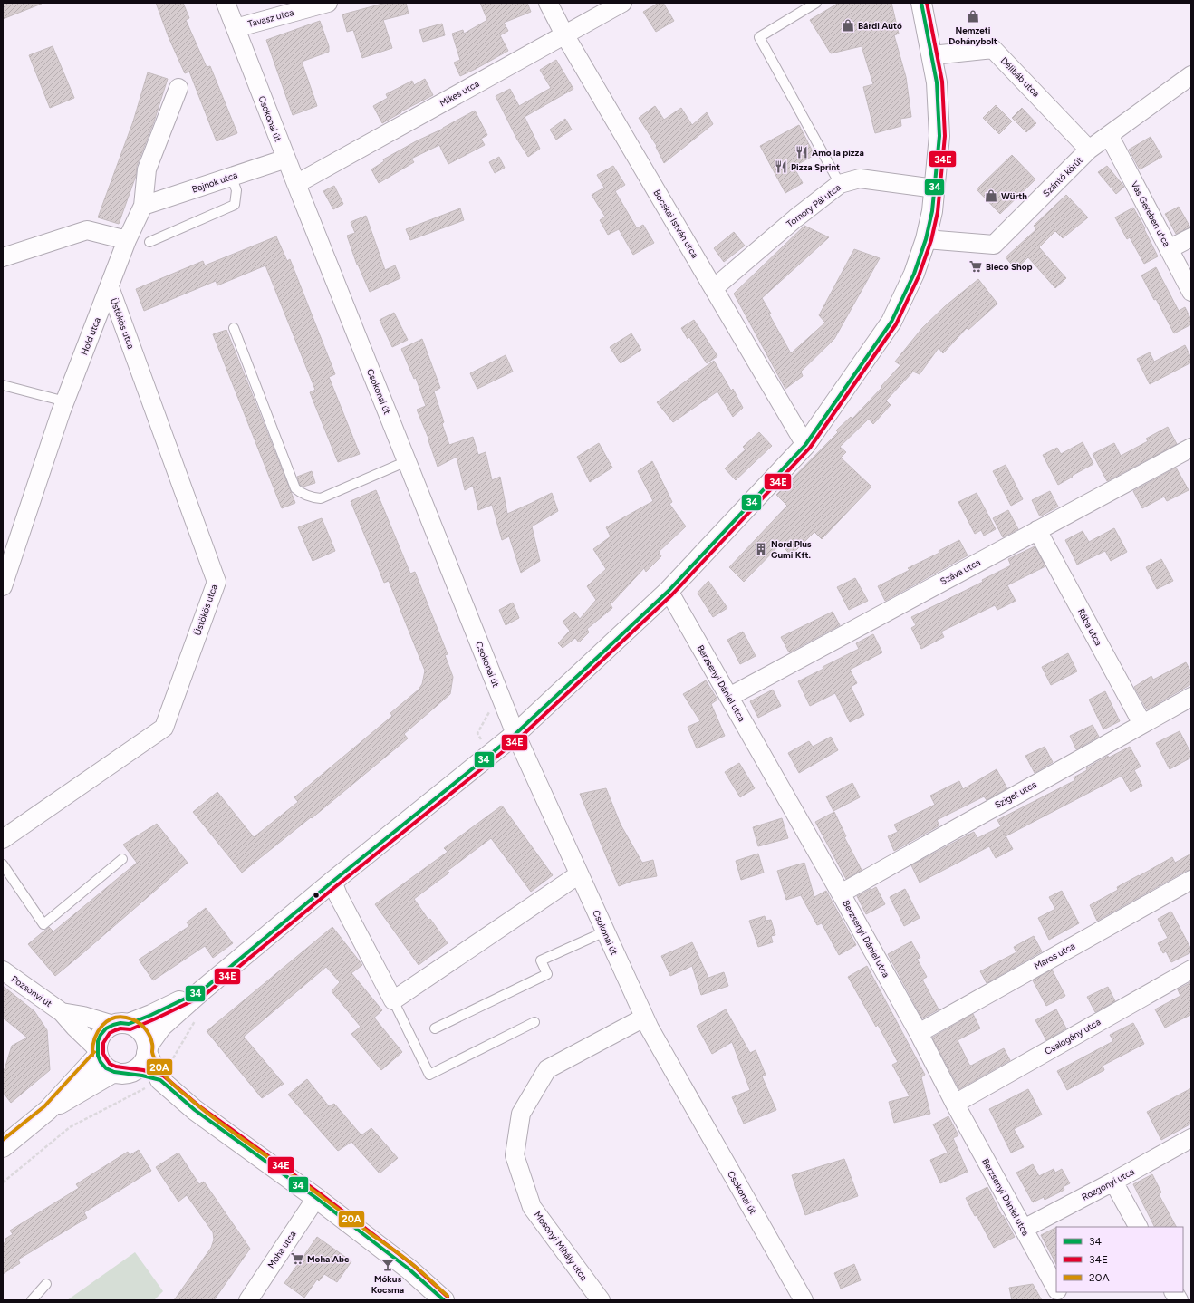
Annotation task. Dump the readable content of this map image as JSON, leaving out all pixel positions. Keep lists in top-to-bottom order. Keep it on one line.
{"streets":{"street":["Tavasz utca","Délibáb utca","Mikes utca","Csokonai út","Szántó körút","Bajnok utca","Tomory Pál utca","Vas Gereben utca","Bocskai István utca","Üstökös utca","Hold utca","Száva utca","Rába utca","Berzsenyi Dániel utca","Sziget utca","Maros utca","Pozsonyi út","Csalogány utca","Rozgonyi utca","Mosonyi Mihály utca","Moha utca"]},"crossings":[["Tavasz utca","Csokonai út"],["Délibáb utca","Szántó körút"],["Mikes utca","Csokonai út"],["Mikes utca","Bocskai István utca"],["Csokonai út","Bajnok utca"],["Csokonai út","Mosonyi Mihály utca"],["Szántó körút","Vas Gereben utca"],["Bajnok utca","Hold utca"],["Tomory Pál utca","Bocskai István utca"],["Üstökös utca","Hold utca"],["Száva utca","Rába utca"],["Száva utca","Berzsenyi Dániel utca"],["Rába utca","Sziget utca"],["Berzsenyi Dániel utca","Sziget utca"],["Berzsenyi Dániel utca","Maros utca"],["Berzsenyi Dániel utca","Csalogány utca"],["Berzsenyi Dániel utca","Rozgonyi utca"]],"places":{"shop":["Nemzeti Dohánybolt","Bárdi Autó","Würth"],"restaurant":["Amo la pizza","Pizza Sprint"],"supermarket":["Bieco Shop","Moha Abc"],"building":["Nord Plus Gumi Kft."],"bar":["Mókus Kocsma"]},"lines":["transit line 34","transit line 34E","transit line 20A"],"legend":["34","34E","20A"]}
